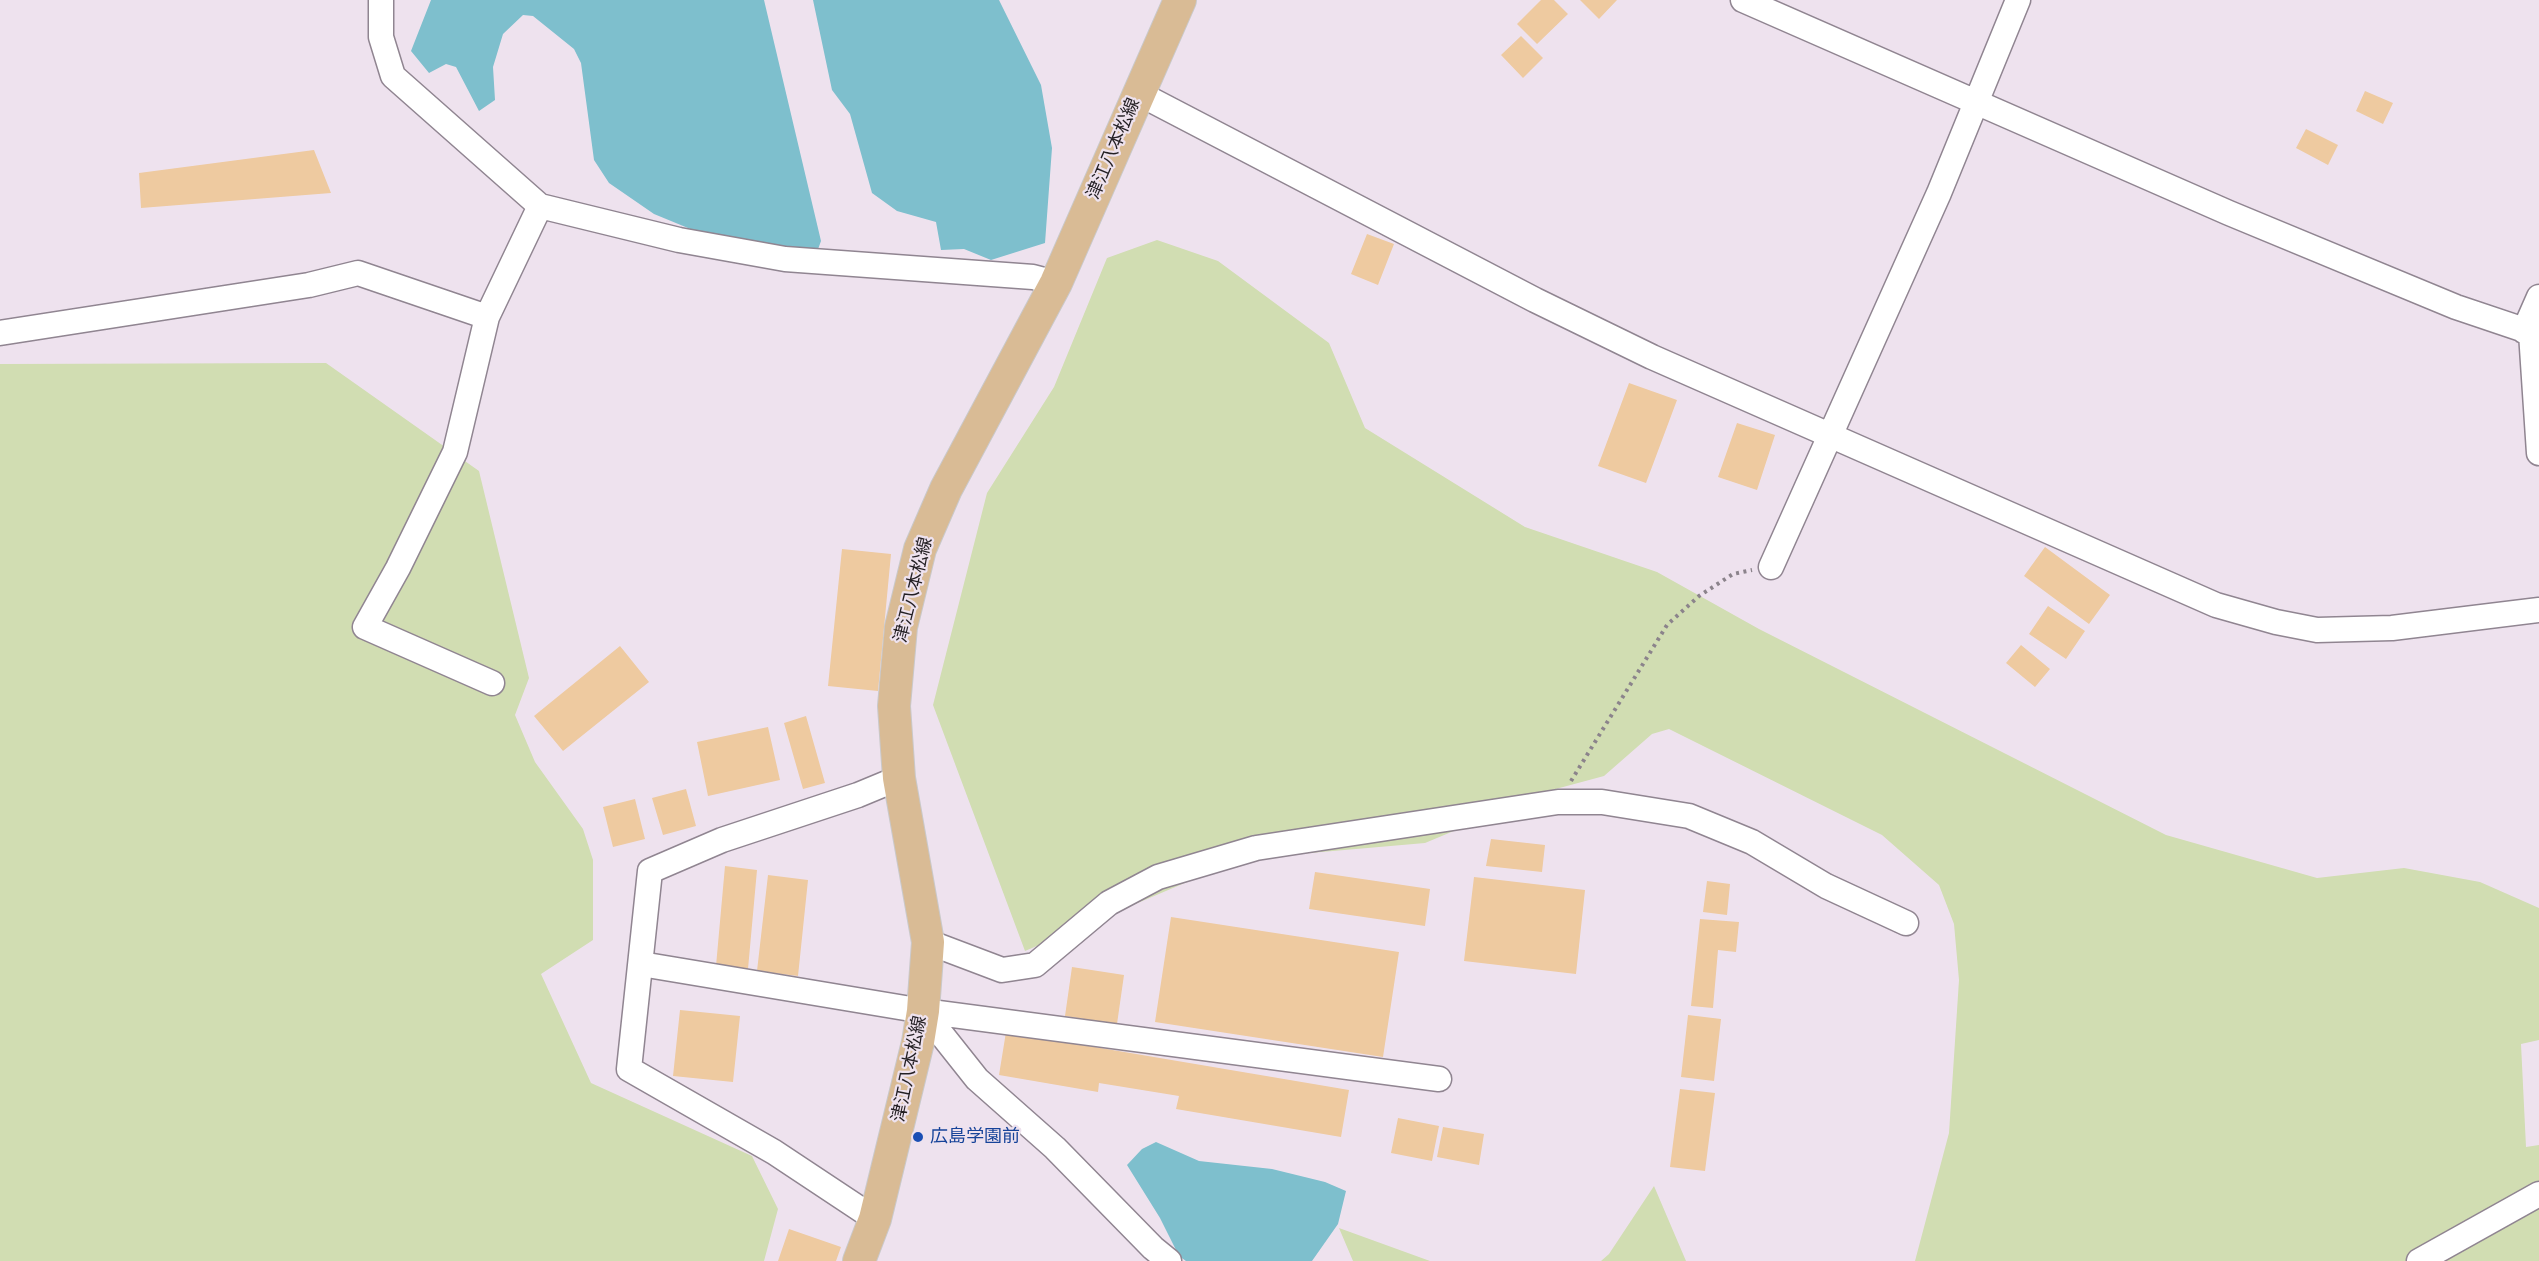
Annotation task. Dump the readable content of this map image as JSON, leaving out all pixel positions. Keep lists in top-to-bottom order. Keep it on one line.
{"streets":{"main road":["津江八本松線"]},"places":["広島学園前"]}
